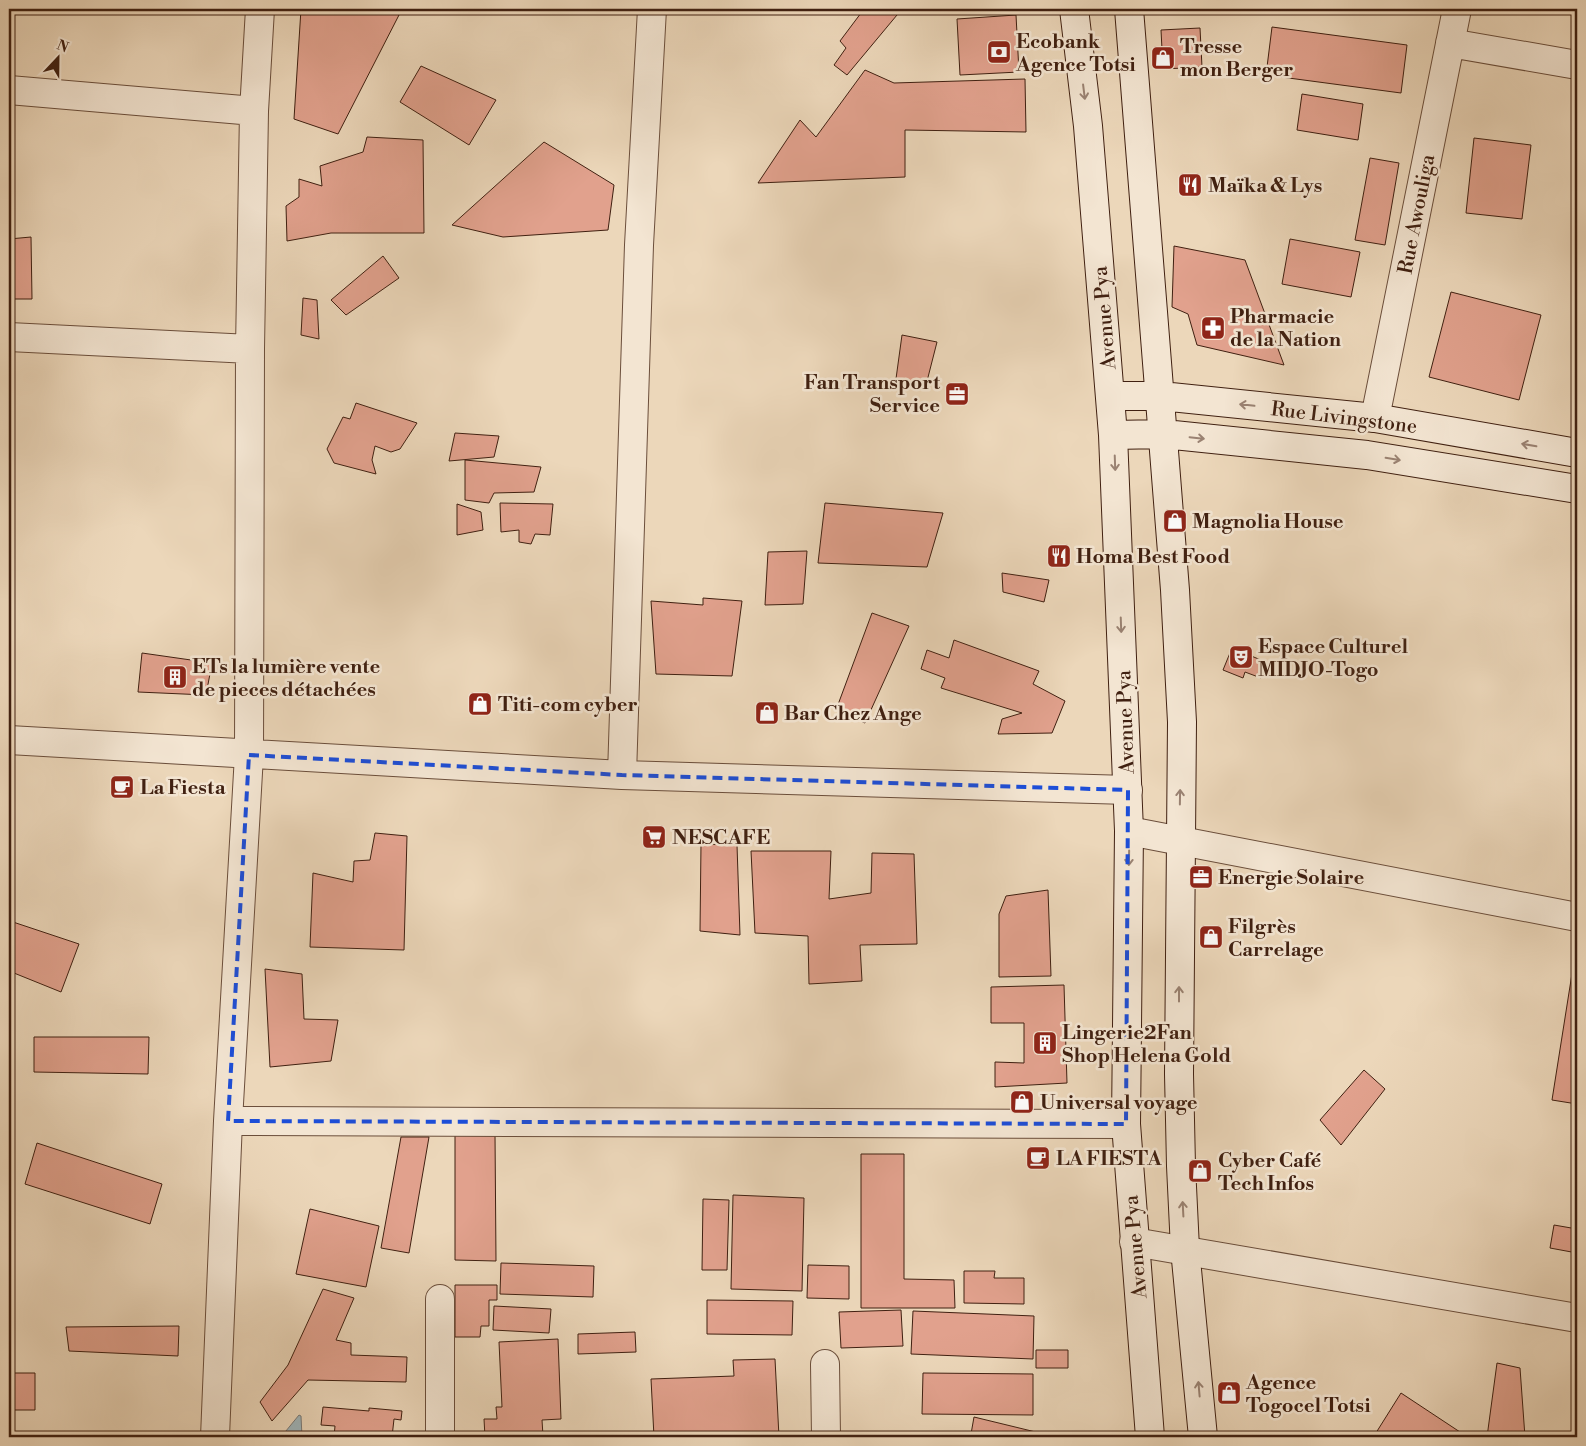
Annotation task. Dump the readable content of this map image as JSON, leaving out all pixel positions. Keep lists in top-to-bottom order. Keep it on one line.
{"streets":{"street":["Rue Awouliga","Avenue Pya","Rue Livingstone"]},"crossings":[["Rue Awouliga","Rue Livingstone"],["Avenue Pya","Rue Livingstone"]],"places":{"bank":["Ecobank Agence Totsi"],"shop":["Tresse mon Berger","Magnolia House","Titi-com cyber","Bar Chez Ange","Filgrès Carrelage","Universal voyage","Cyber Café Tech Infos","Agence Togocel Totsi"],"restaurant":["Maïka & Lys","Homa Best Food"],"pharmacy":["Pharmacie de la Nation"],"office":["Fan Transport Service","Energie Solaire"],"theatre":["Espace Culturel MIDJO-Togo"],"building":["ETs la lumière vente de pieces détachées","Lingerie2Fan Shop Helena Gold"],"cafe":["La Fiesta","LA FIESTA"],"supermarket":["NESCAFE"]},"north":"top"}
